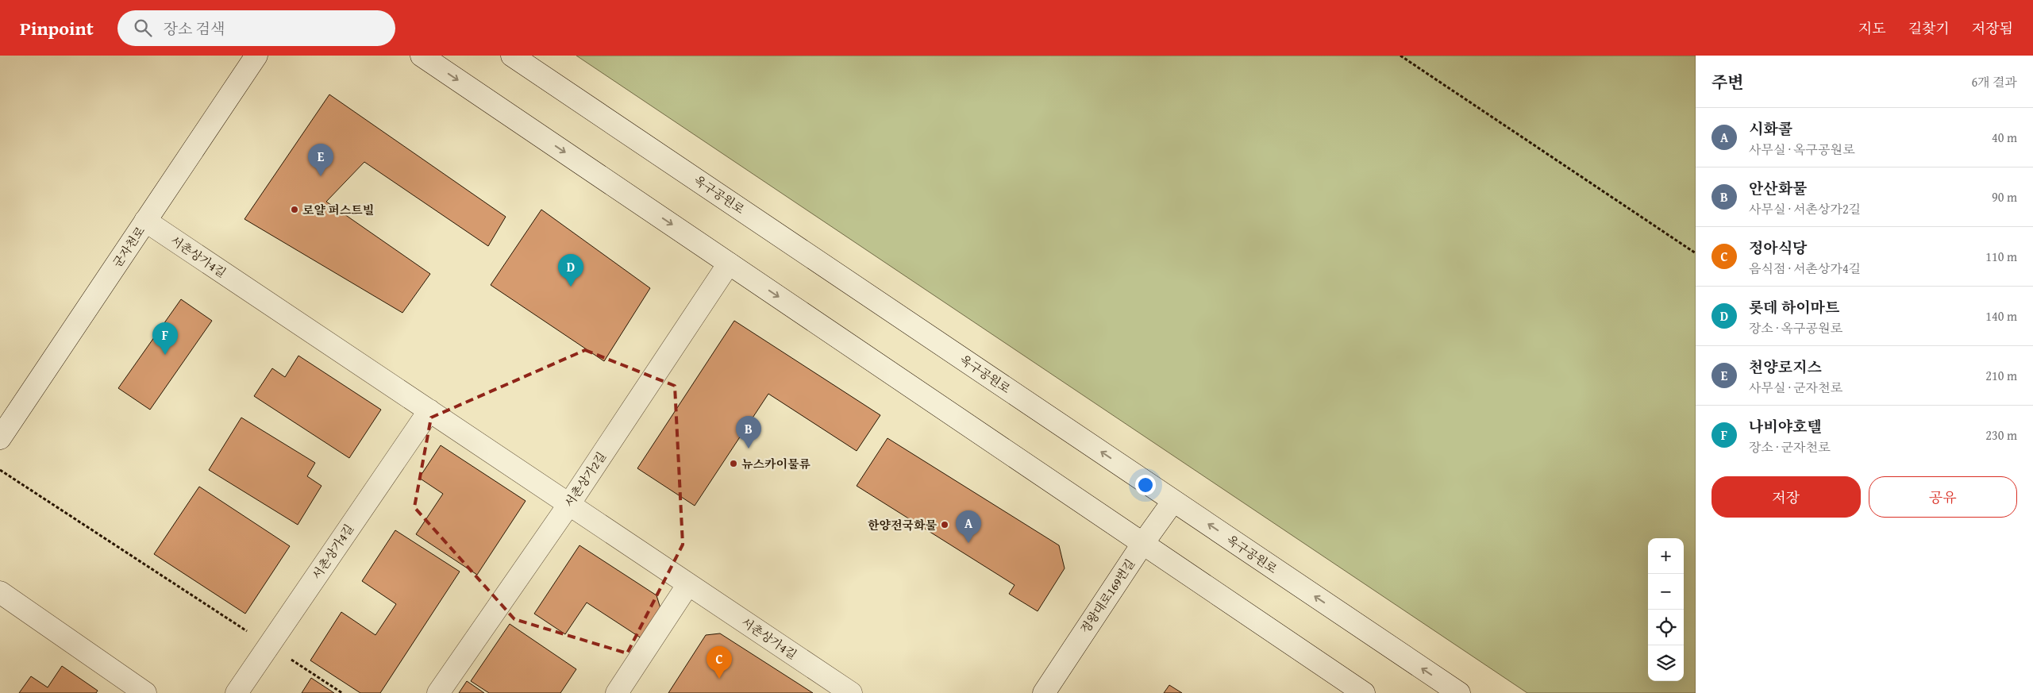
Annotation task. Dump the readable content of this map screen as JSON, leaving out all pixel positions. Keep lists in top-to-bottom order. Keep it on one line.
{"streets":{"street":["옥구공원로","군자천로","서촌상가4길","서촌상가2길","정왕대로169번길"]},"crossings":[["옥구공원로","정왕대로169번길"],["군자천로","서촌상가4길"],["서촌상가4길","서촌상가2길"]],"places":["로얄 퍼스트빌","뉴스카이물류","한양전국화물"],"page":{"header":"Pinpoint","search":"장소 검색","nav":["지도","길찾기","저장됨"],"heading":["주변","6개 결과"],"list":[{"mark":"A","name":"시화콜","note":"사무실 · 옥구공원로","value":"40 m"},{"mark":"B","name":"안산화물","note":"사무실 · 서촌상가2길","value":"90 m"},{"mark":"C","name":"정아식당","note":"음식점 · 서촌상가4길","value":"110 m"},{"mark":"D","name":"롯데 하이마트","note":"장소 · 옥구공원로","value":"140 m"},{"mark":"E","name":"천양로지스","note":"사무실 · 군자천로","value":"210 m"},{"mark":"F","name":"나비야호텔","note":"장소 · 군자천로","value":"230 m"}],"pins":["E","D","F","B","A","C"],"buttons":["저장","공유"],"map_buttons":["+","−"]}}
